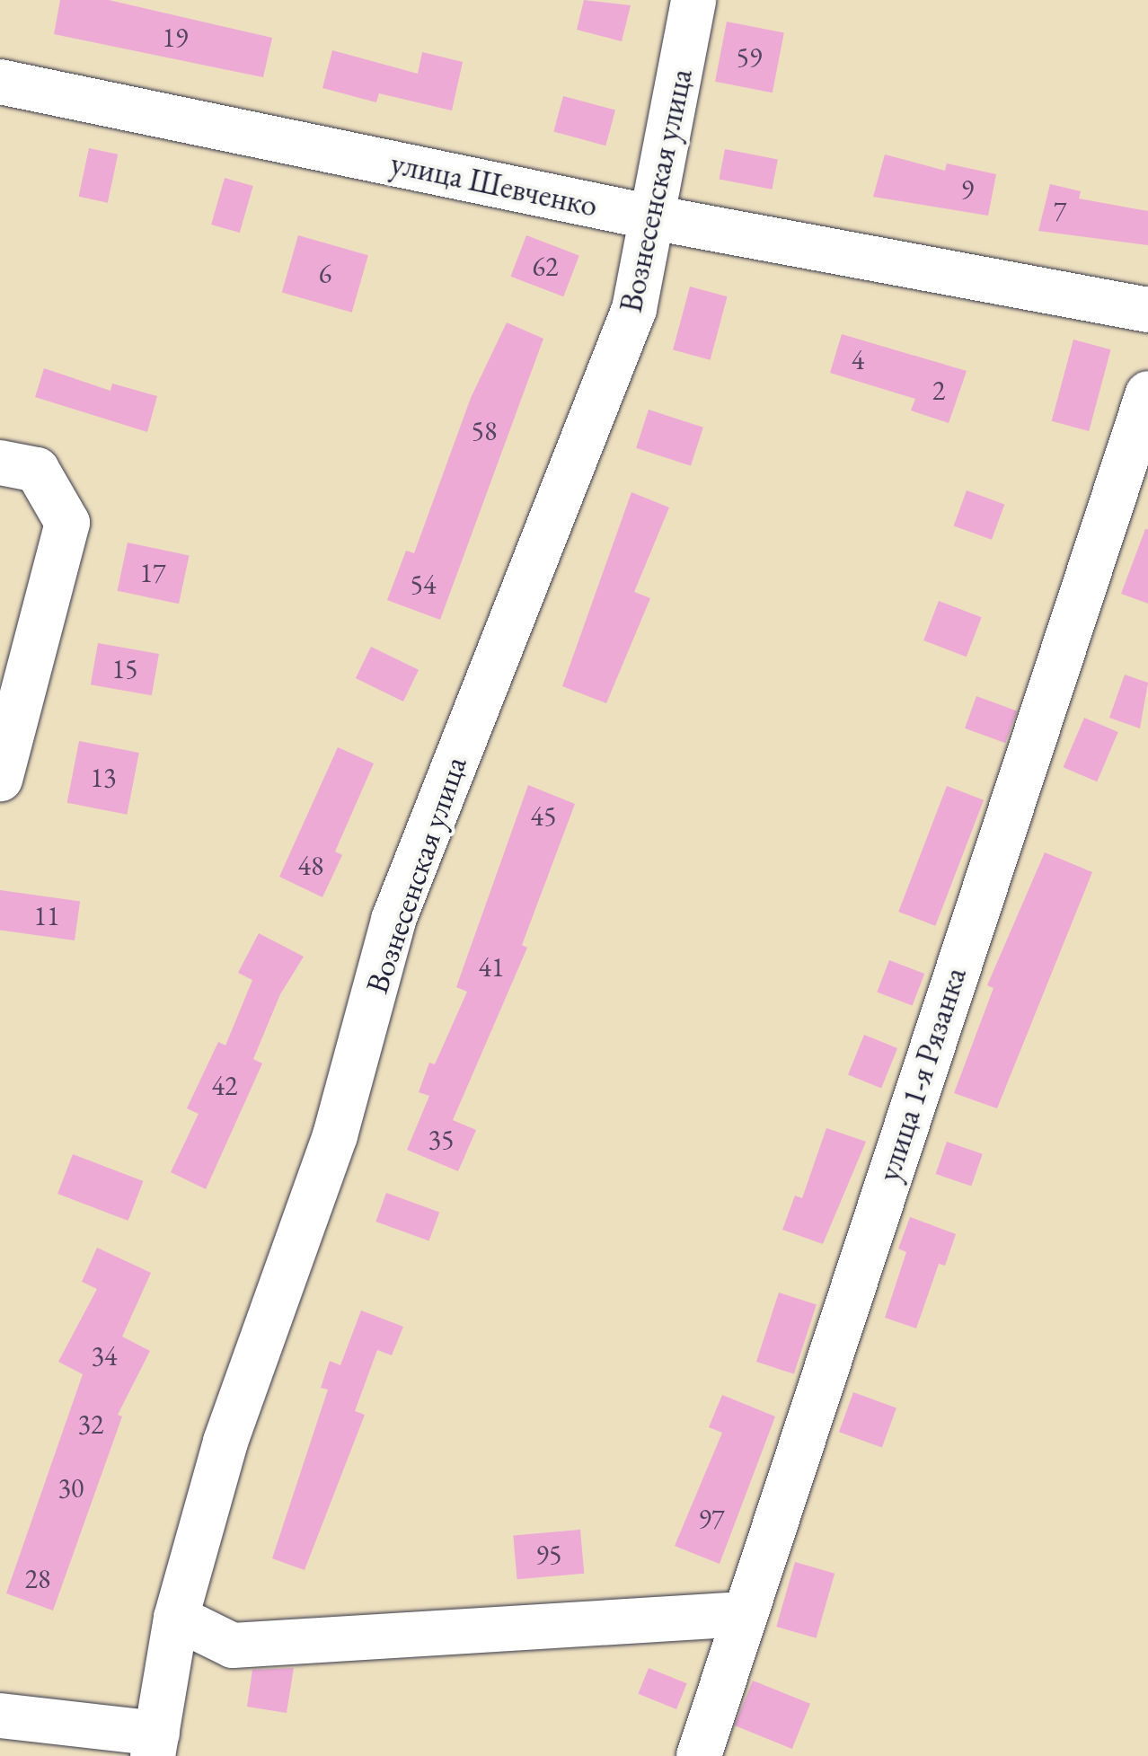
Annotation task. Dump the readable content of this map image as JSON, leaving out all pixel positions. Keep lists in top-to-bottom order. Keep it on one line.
{"streets":{"street":["улица Шевченко","Вознесенская улица","улица 1-я Рязанка"]},"crossings":[["улица Шевченко","Вознесенская улица"]],"house_numbers":["19","59","9","7","62","6","4","2","58","17","54","15","13","45","48","11","41","42","35","34","32","30","97","95","28"]}
